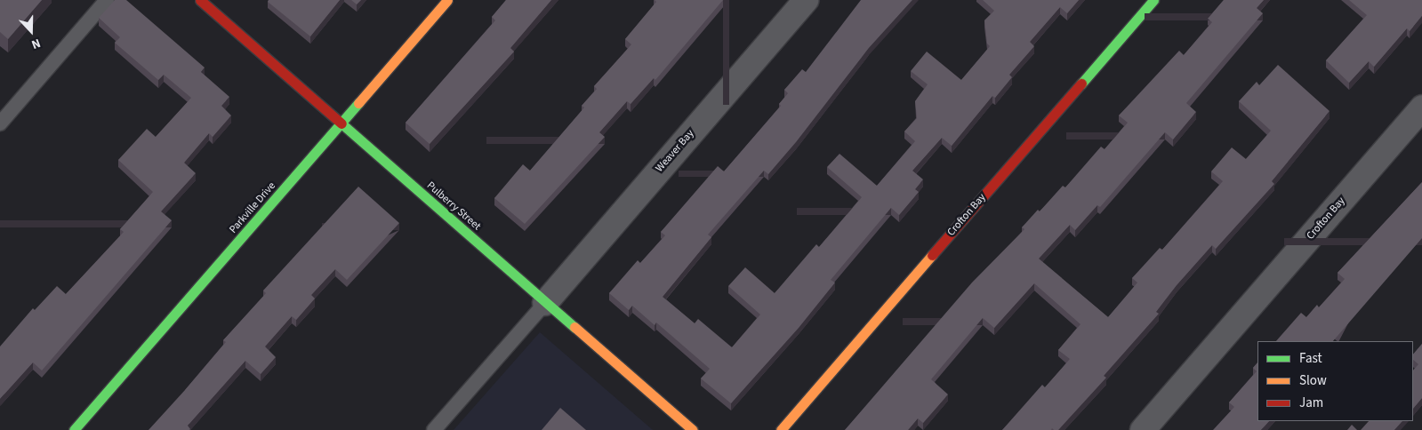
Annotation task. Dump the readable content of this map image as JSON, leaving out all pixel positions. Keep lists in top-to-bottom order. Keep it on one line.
{"streets":{"street":["Weaver Bay","Pulberry Street","Parkville Drive","Crofton Bay"]},"crossings":[["Weaver Bay","Pulberry Street"],["Pulberry Street","Parkville Drive"]],"legend":["Fast","Slow","Jam"],"north":"bottom"}
